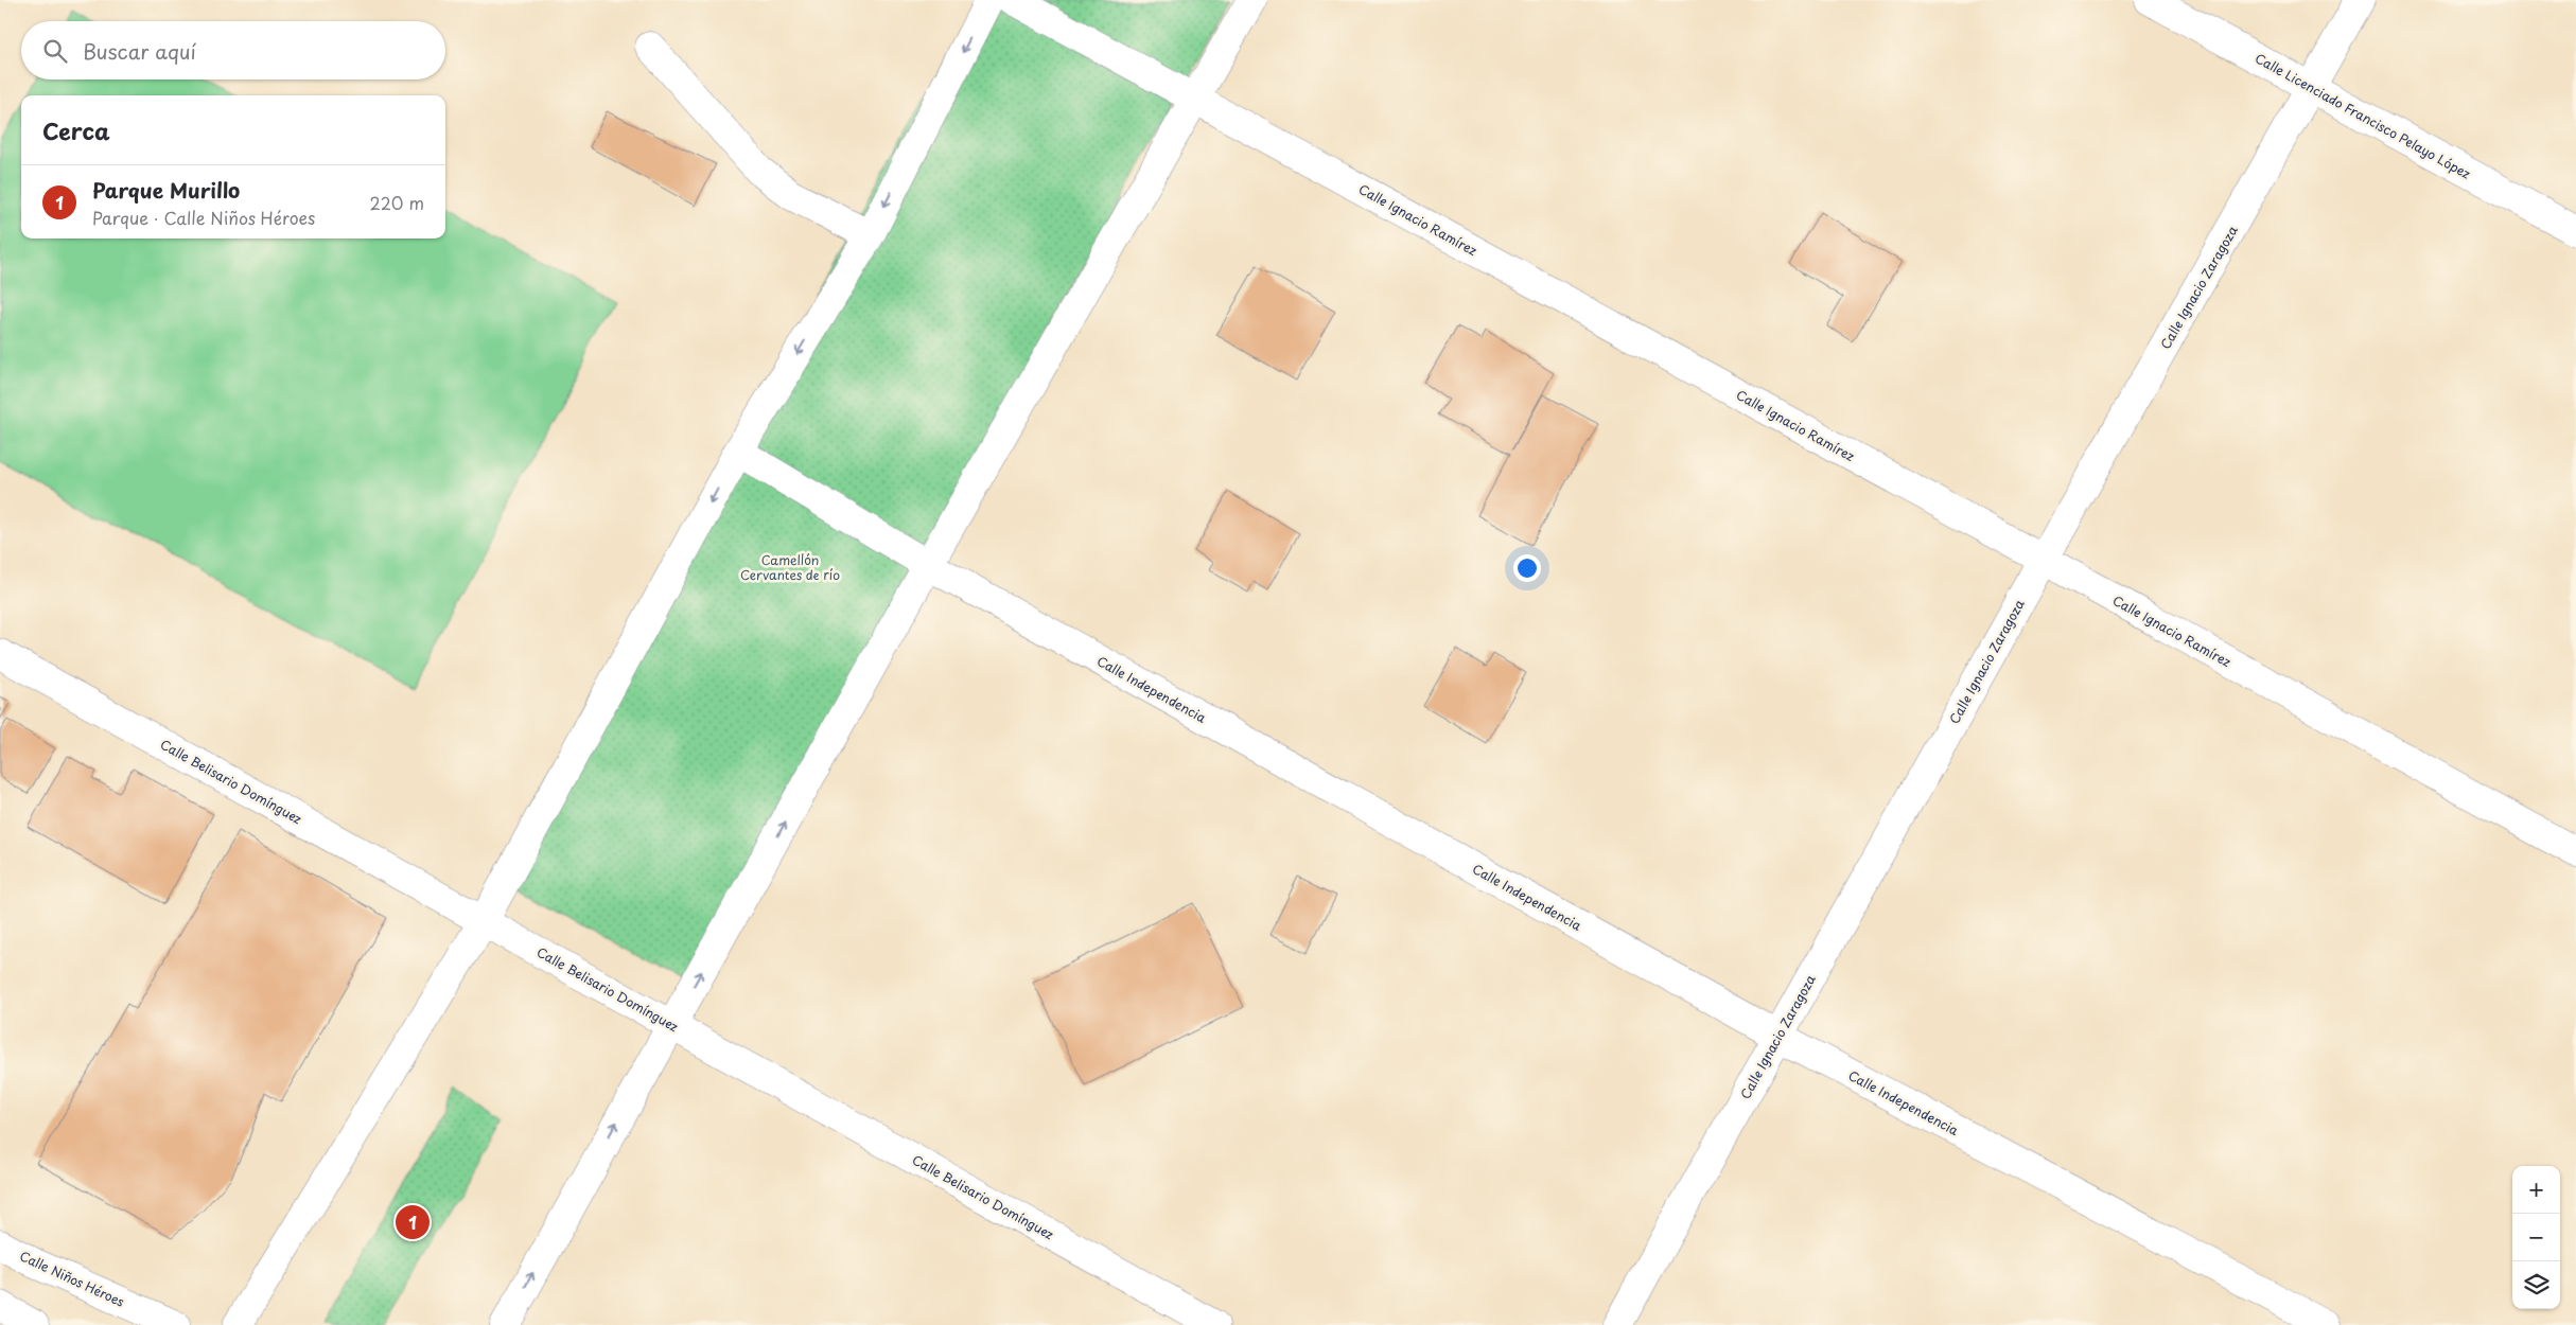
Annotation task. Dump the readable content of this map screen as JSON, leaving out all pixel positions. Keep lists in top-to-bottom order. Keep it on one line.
{"streets":{"street":["Calle Licenciado Francisco Pelayo López","Calle Ignacio Ramírez","Calle Ignacio Zaragoza","Calle Independencia","Calle Belisario Domínguez","Calle Niños Héroes"]},"crossings":[["Calle Licenciado Francisco Pelayo López","Calle Ignacio Zaragoza"],["Calle Ignacio Ramírez","Calle Ignacio Zaragoza"],["Calle Ignacio Zaragoza","Calle Independencia"]],"parks":["Camellón Cervantes de río"],"page":{"search":"Buscar aquí","heading":"Cerca","list":[{"mark":"1","name":"Parque Murillo","note":"Parque · Calle Niños Héroes","value":"220 m"}],"map_buttons":["+","−"],"pins":"1"}}
